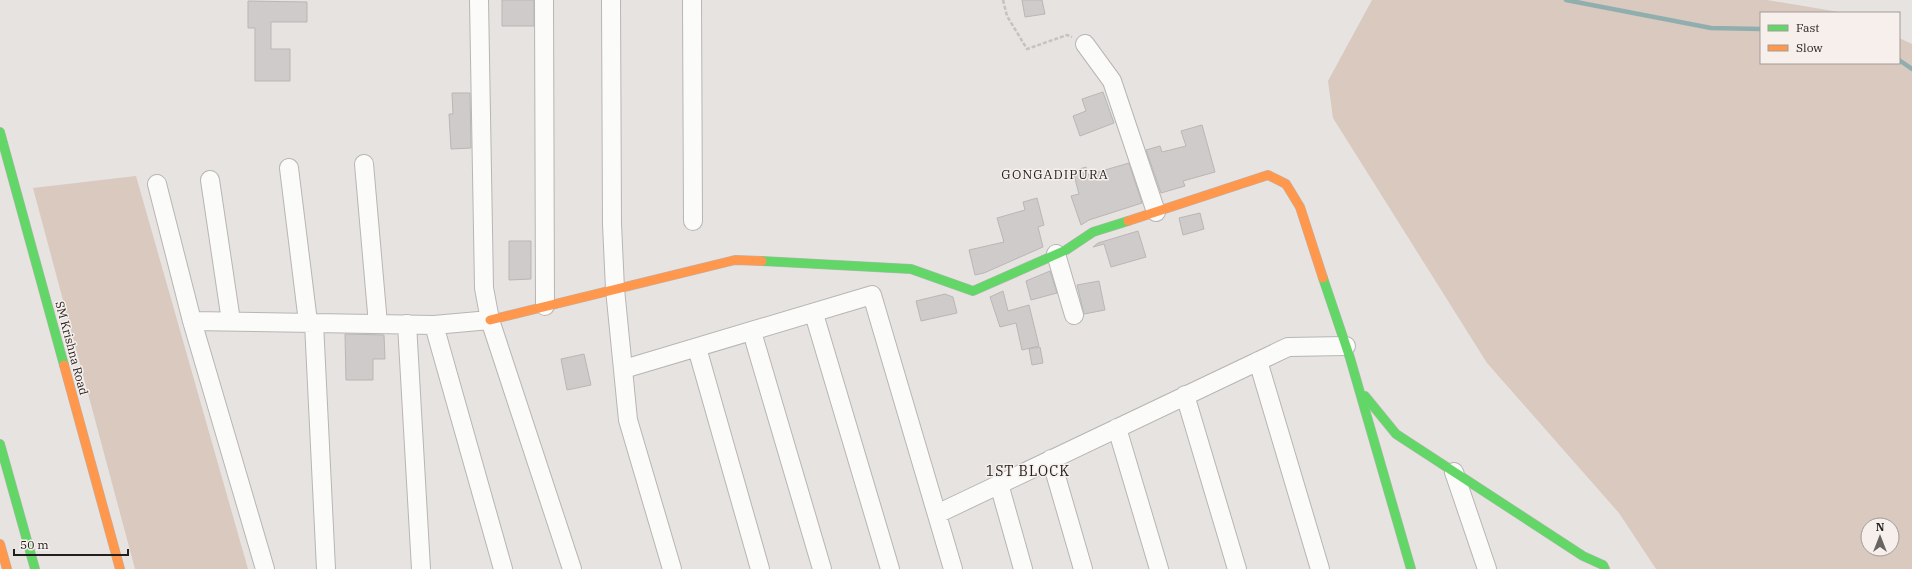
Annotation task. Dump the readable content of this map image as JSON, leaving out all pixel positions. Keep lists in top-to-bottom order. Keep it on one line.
{"streets":{"main road":["SM Krishna Road"]},"districts":["GONGADIPURA","1ST BLOCK"],"legend":["Fast","Slow"],"scale_bar":"50 m","north":"top"}
